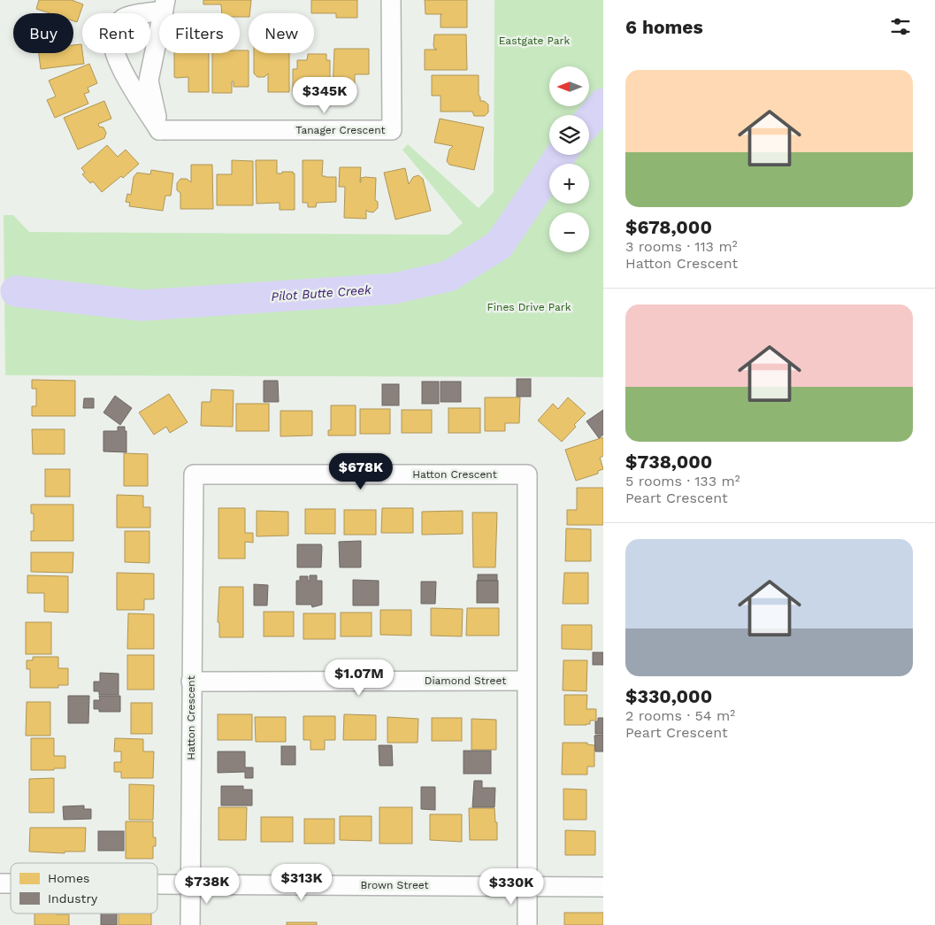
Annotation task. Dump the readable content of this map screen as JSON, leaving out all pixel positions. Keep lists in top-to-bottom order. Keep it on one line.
{"streets":{"street":["Tanager Crescent","Hatton Crescent","Diamond Street","Brown Street"]},"crossings":[["Hatton Crescent","Diamond Street"],["Hatton Crescent","Brown Street"]],"water":["Pilot Butte Creek"],"parks":["Eastgate Park","Fines Drive Park"],"legend":["Homes","Industry"],"north":"left","page":{"heading":"6 homes","chip":["Buy","Rent","Filters","New"],"list":[{"name":"$678,000","note":"3 rooms · 113 m² · Hatton Crescent"},{"name":"$738,000","note":"5 rooms · 133 m² · Peart Crescent"},{"name":"$330,000","note":"2 rooms · 54 m² · Peart Crescent"}],"map_buttons":["+","−"],"price":["$345K","$678K","$1.07M","$313K","$738K","$330K"]}}
